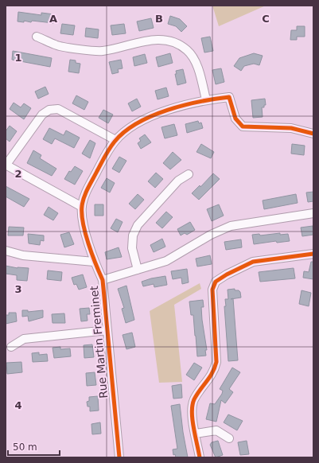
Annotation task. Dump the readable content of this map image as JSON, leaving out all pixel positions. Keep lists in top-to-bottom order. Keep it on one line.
{"streets":{"street":["Rue Martin Freminet"]},"scale_bar":"50 m","grid":{"columns":["A","B","C"],"rows":["1","2","3","4"]}}
